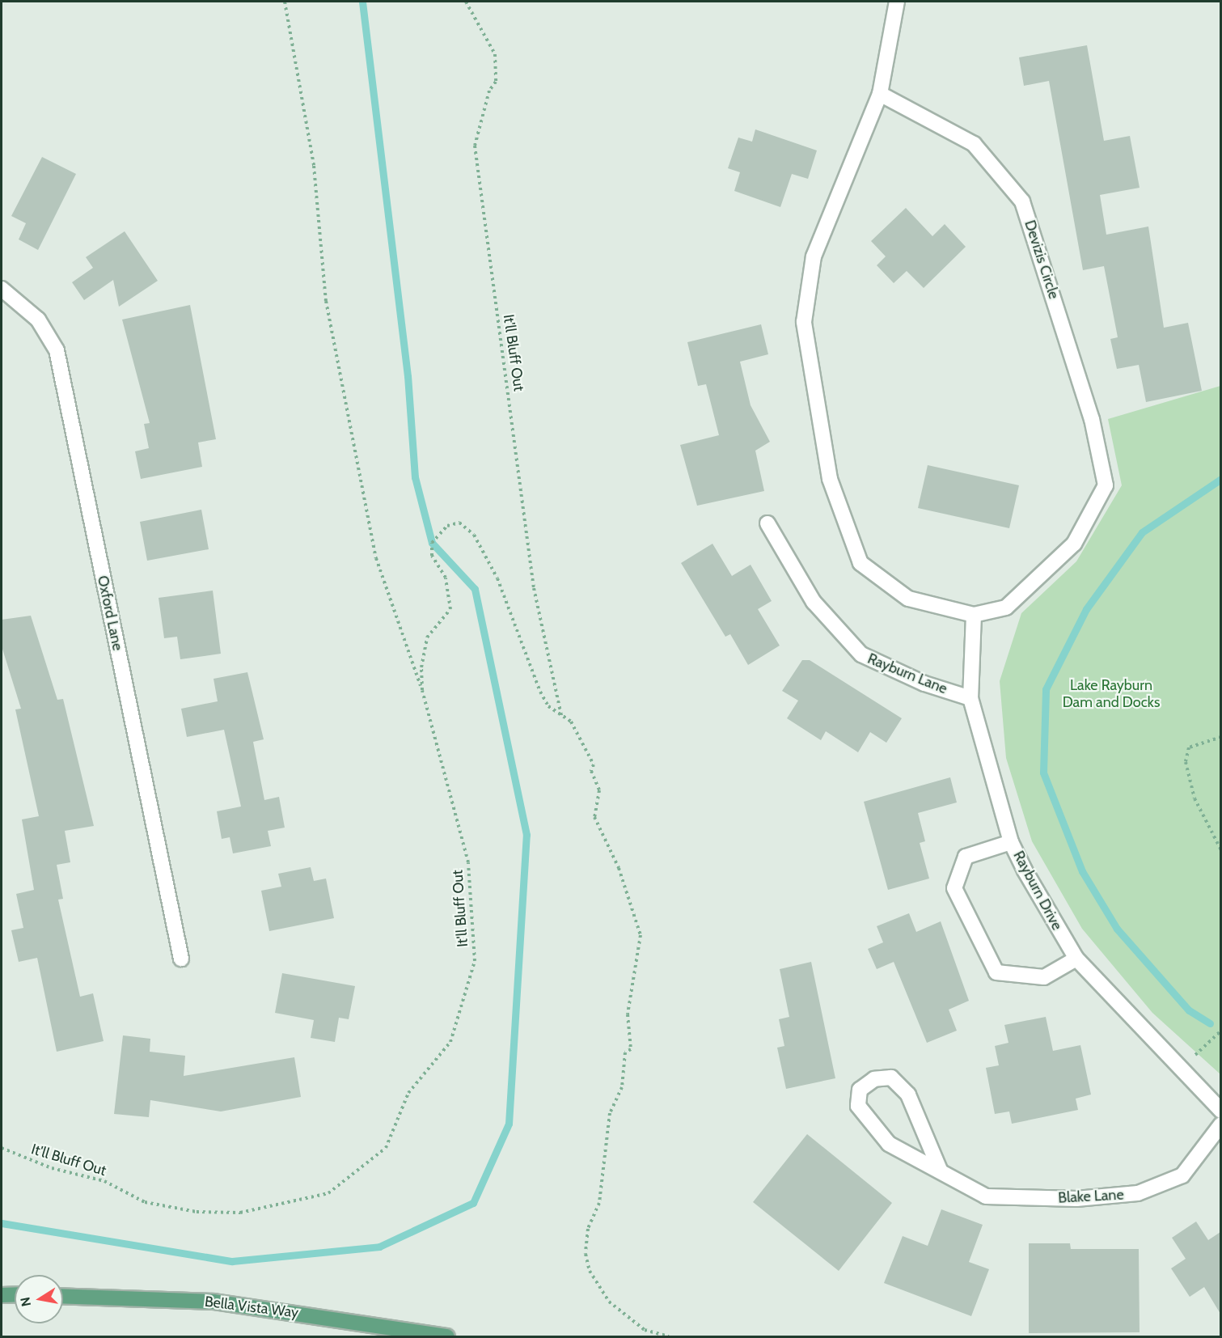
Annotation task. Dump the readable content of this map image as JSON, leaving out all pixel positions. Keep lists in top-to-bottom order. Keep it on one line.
{"streets":{"main road":["Bella Vista Way"],"street":["Devizis Circle","Oxford Lane","Rayburn Lane","Rayburn Drive","Blake Lane"],"path":["It'll Bluff Out"]},"crossings":[["Devizis Circle","Rayburn Drive"],["Rayburn Lane","Rayburn Drive"]],"parks":["Lake Rayburn Dam and Docks"],"north":"left"}
